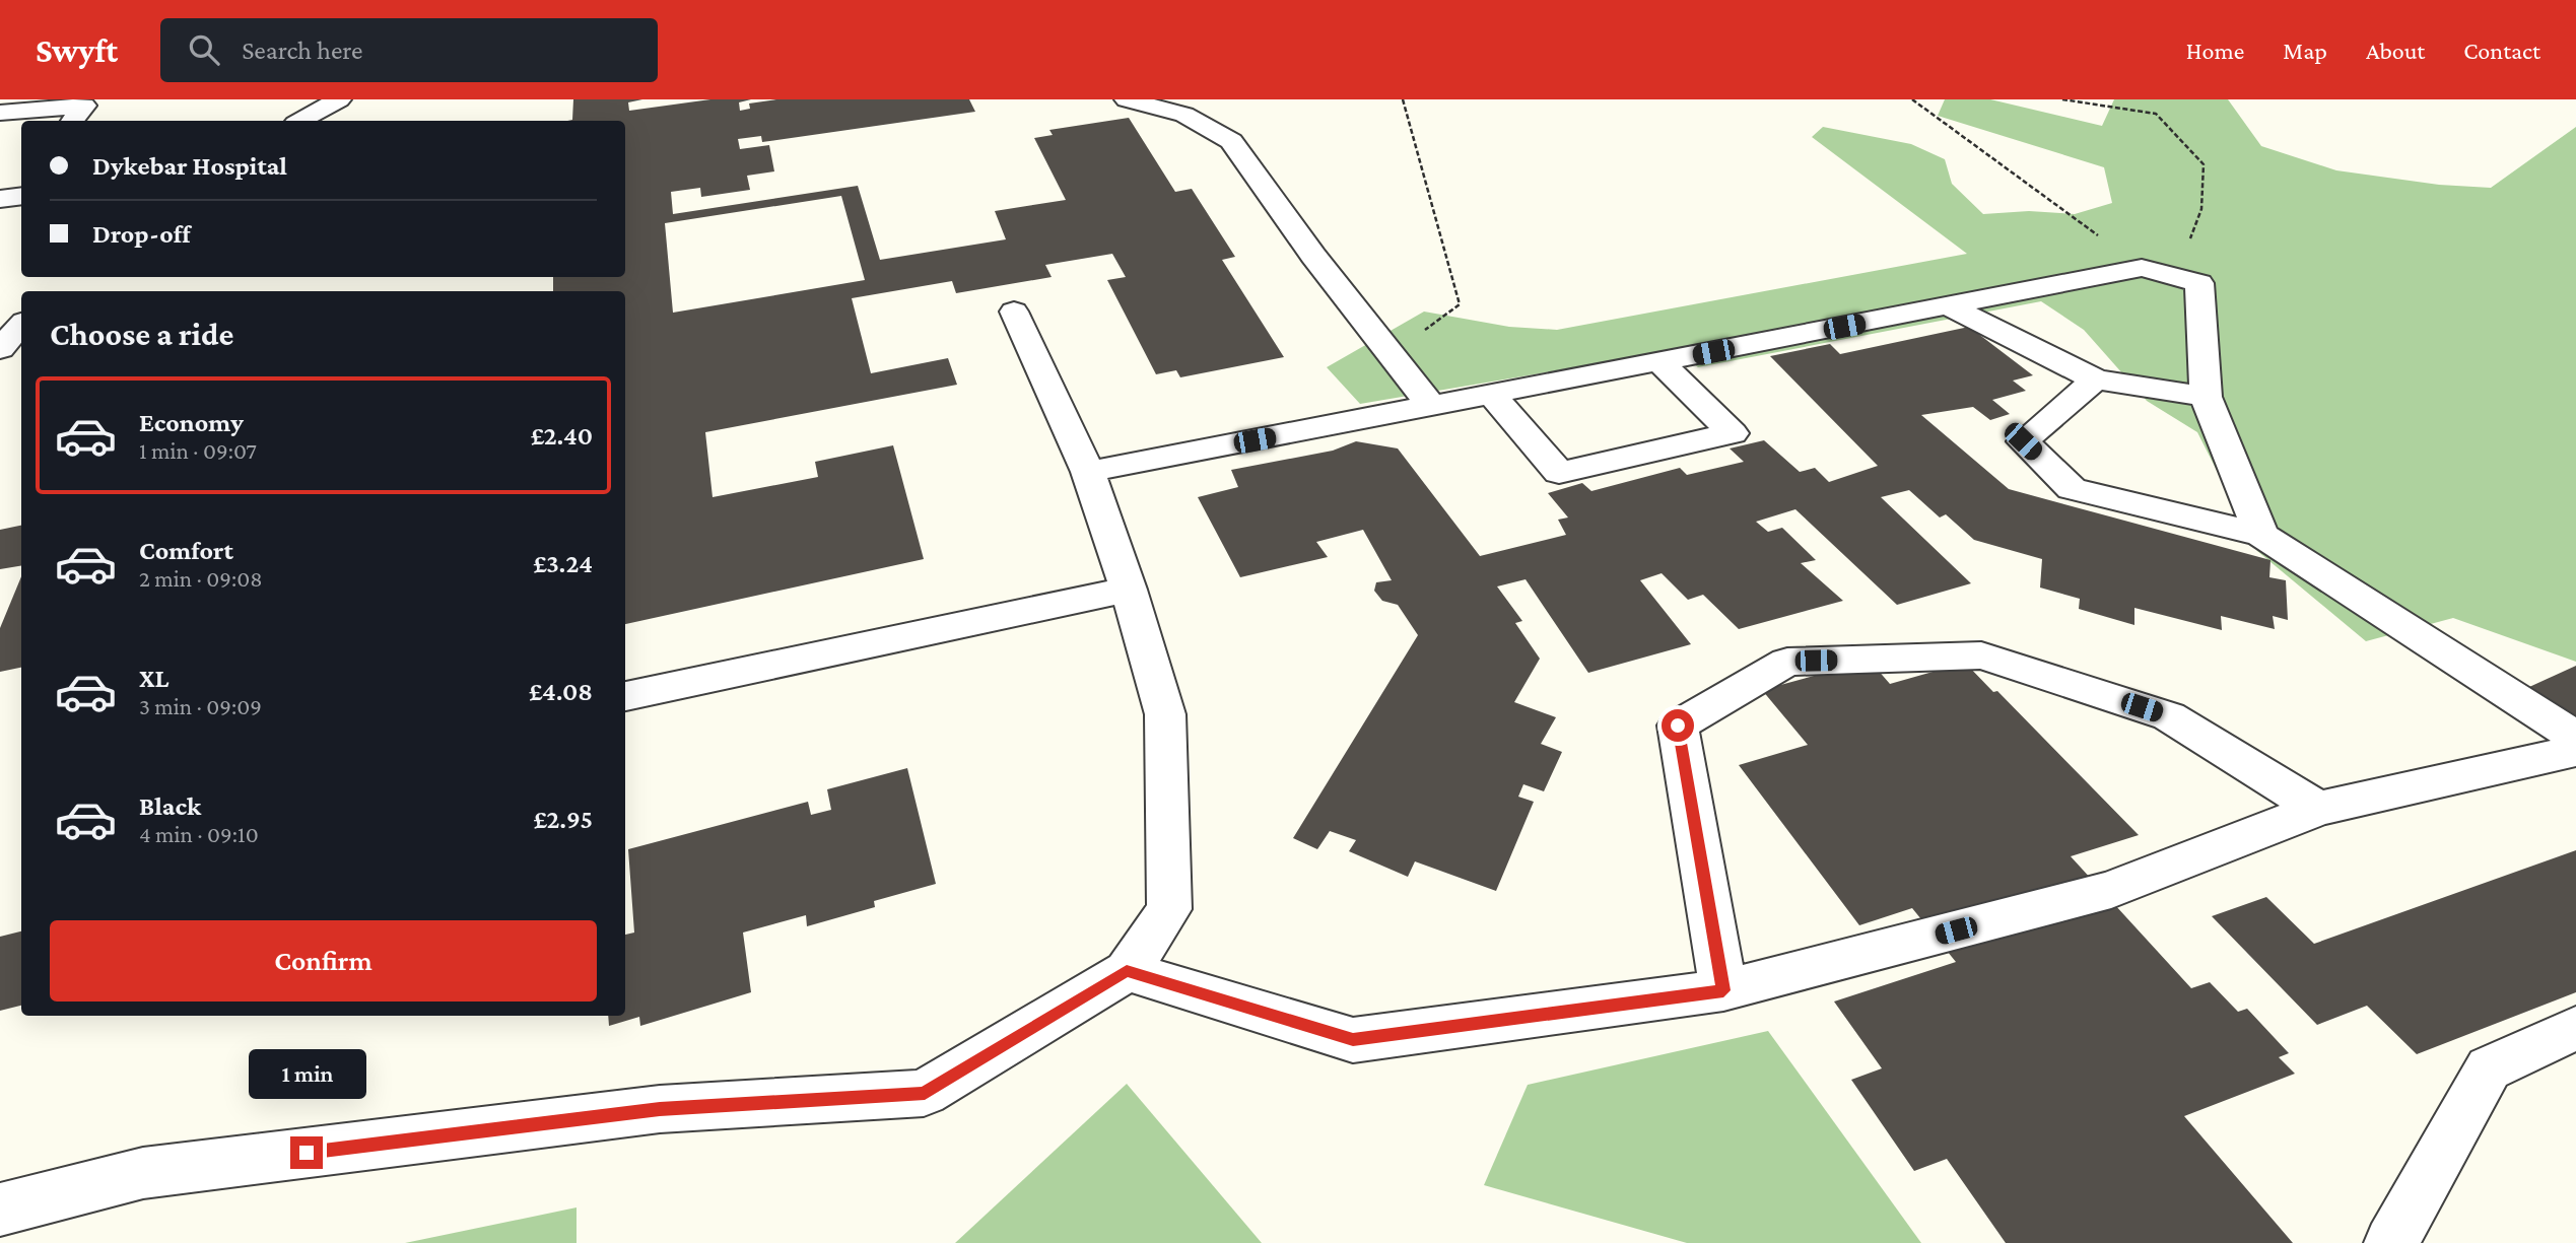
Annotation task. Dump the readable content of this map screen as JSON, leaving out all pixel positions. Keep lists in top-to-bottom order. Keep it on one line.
{"page":{"header":"Swyft","search":"Search here","nav":["Home","Map","About","Contact"],"banner":["Dykebar Hospital","Drop-off"],"heading":"Choose a ride","list":[{"name":"Economy","note":"1 min · 09:07","value":"£2.40"},{"name":"Comfort","note":"2 min · 09:08","value":"£3.24"},{"name":"XL","note":"3 min · 09:09","value":"£4.08"},{"name":"Black","note":"4 min · 09:10","value":"£2.95"}],"buttons":"Confirm","bubble":"1 min"}}
